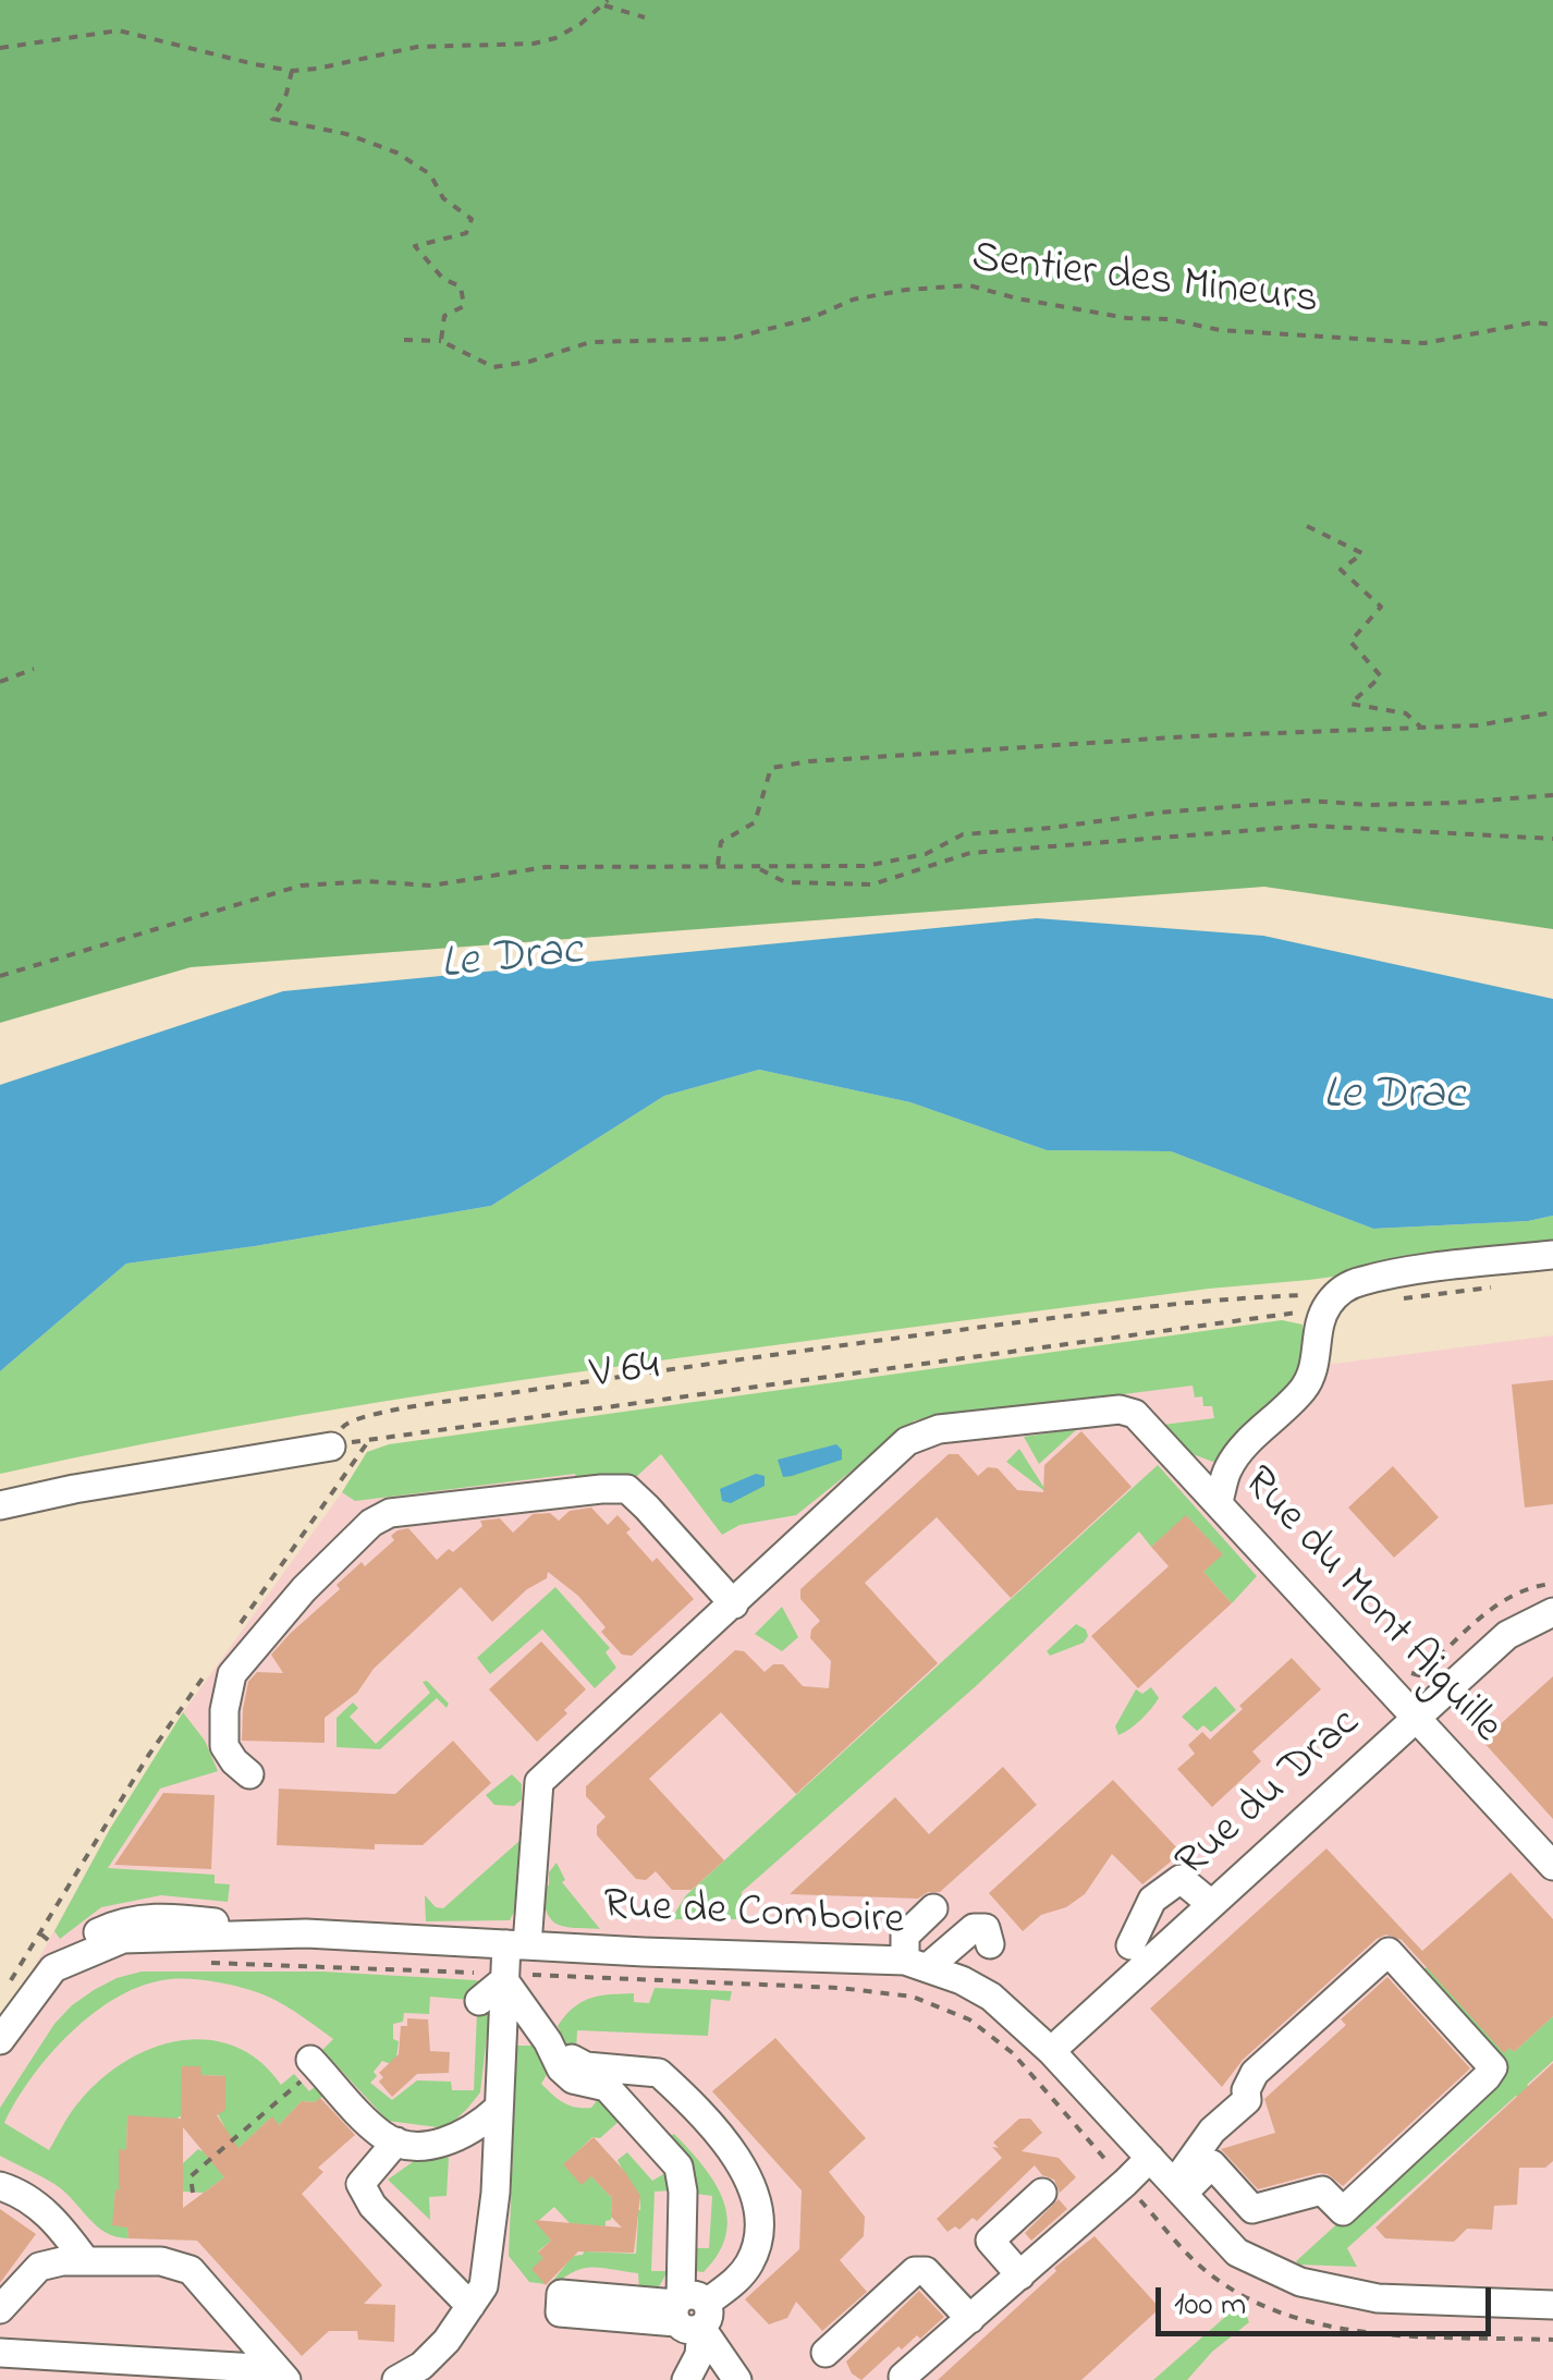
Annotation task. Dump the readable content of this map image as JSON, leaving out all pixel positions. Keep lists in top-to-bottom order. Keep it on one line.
{"streets":{"street":["Rue du Mont Aiguille","Rue du Drac","Rue de Comboire"],"path":["Sentier des Mineurs","V 64"]},"crossings":[["Rue du Mont Aiguille","Rue du Drac"],["Rue du Mont Aiguille","Rue de Comboire"],["Rue du Drac","Rue de Comboire"]],"water":["Le Drac"],"scale_bar":"100 m"}
